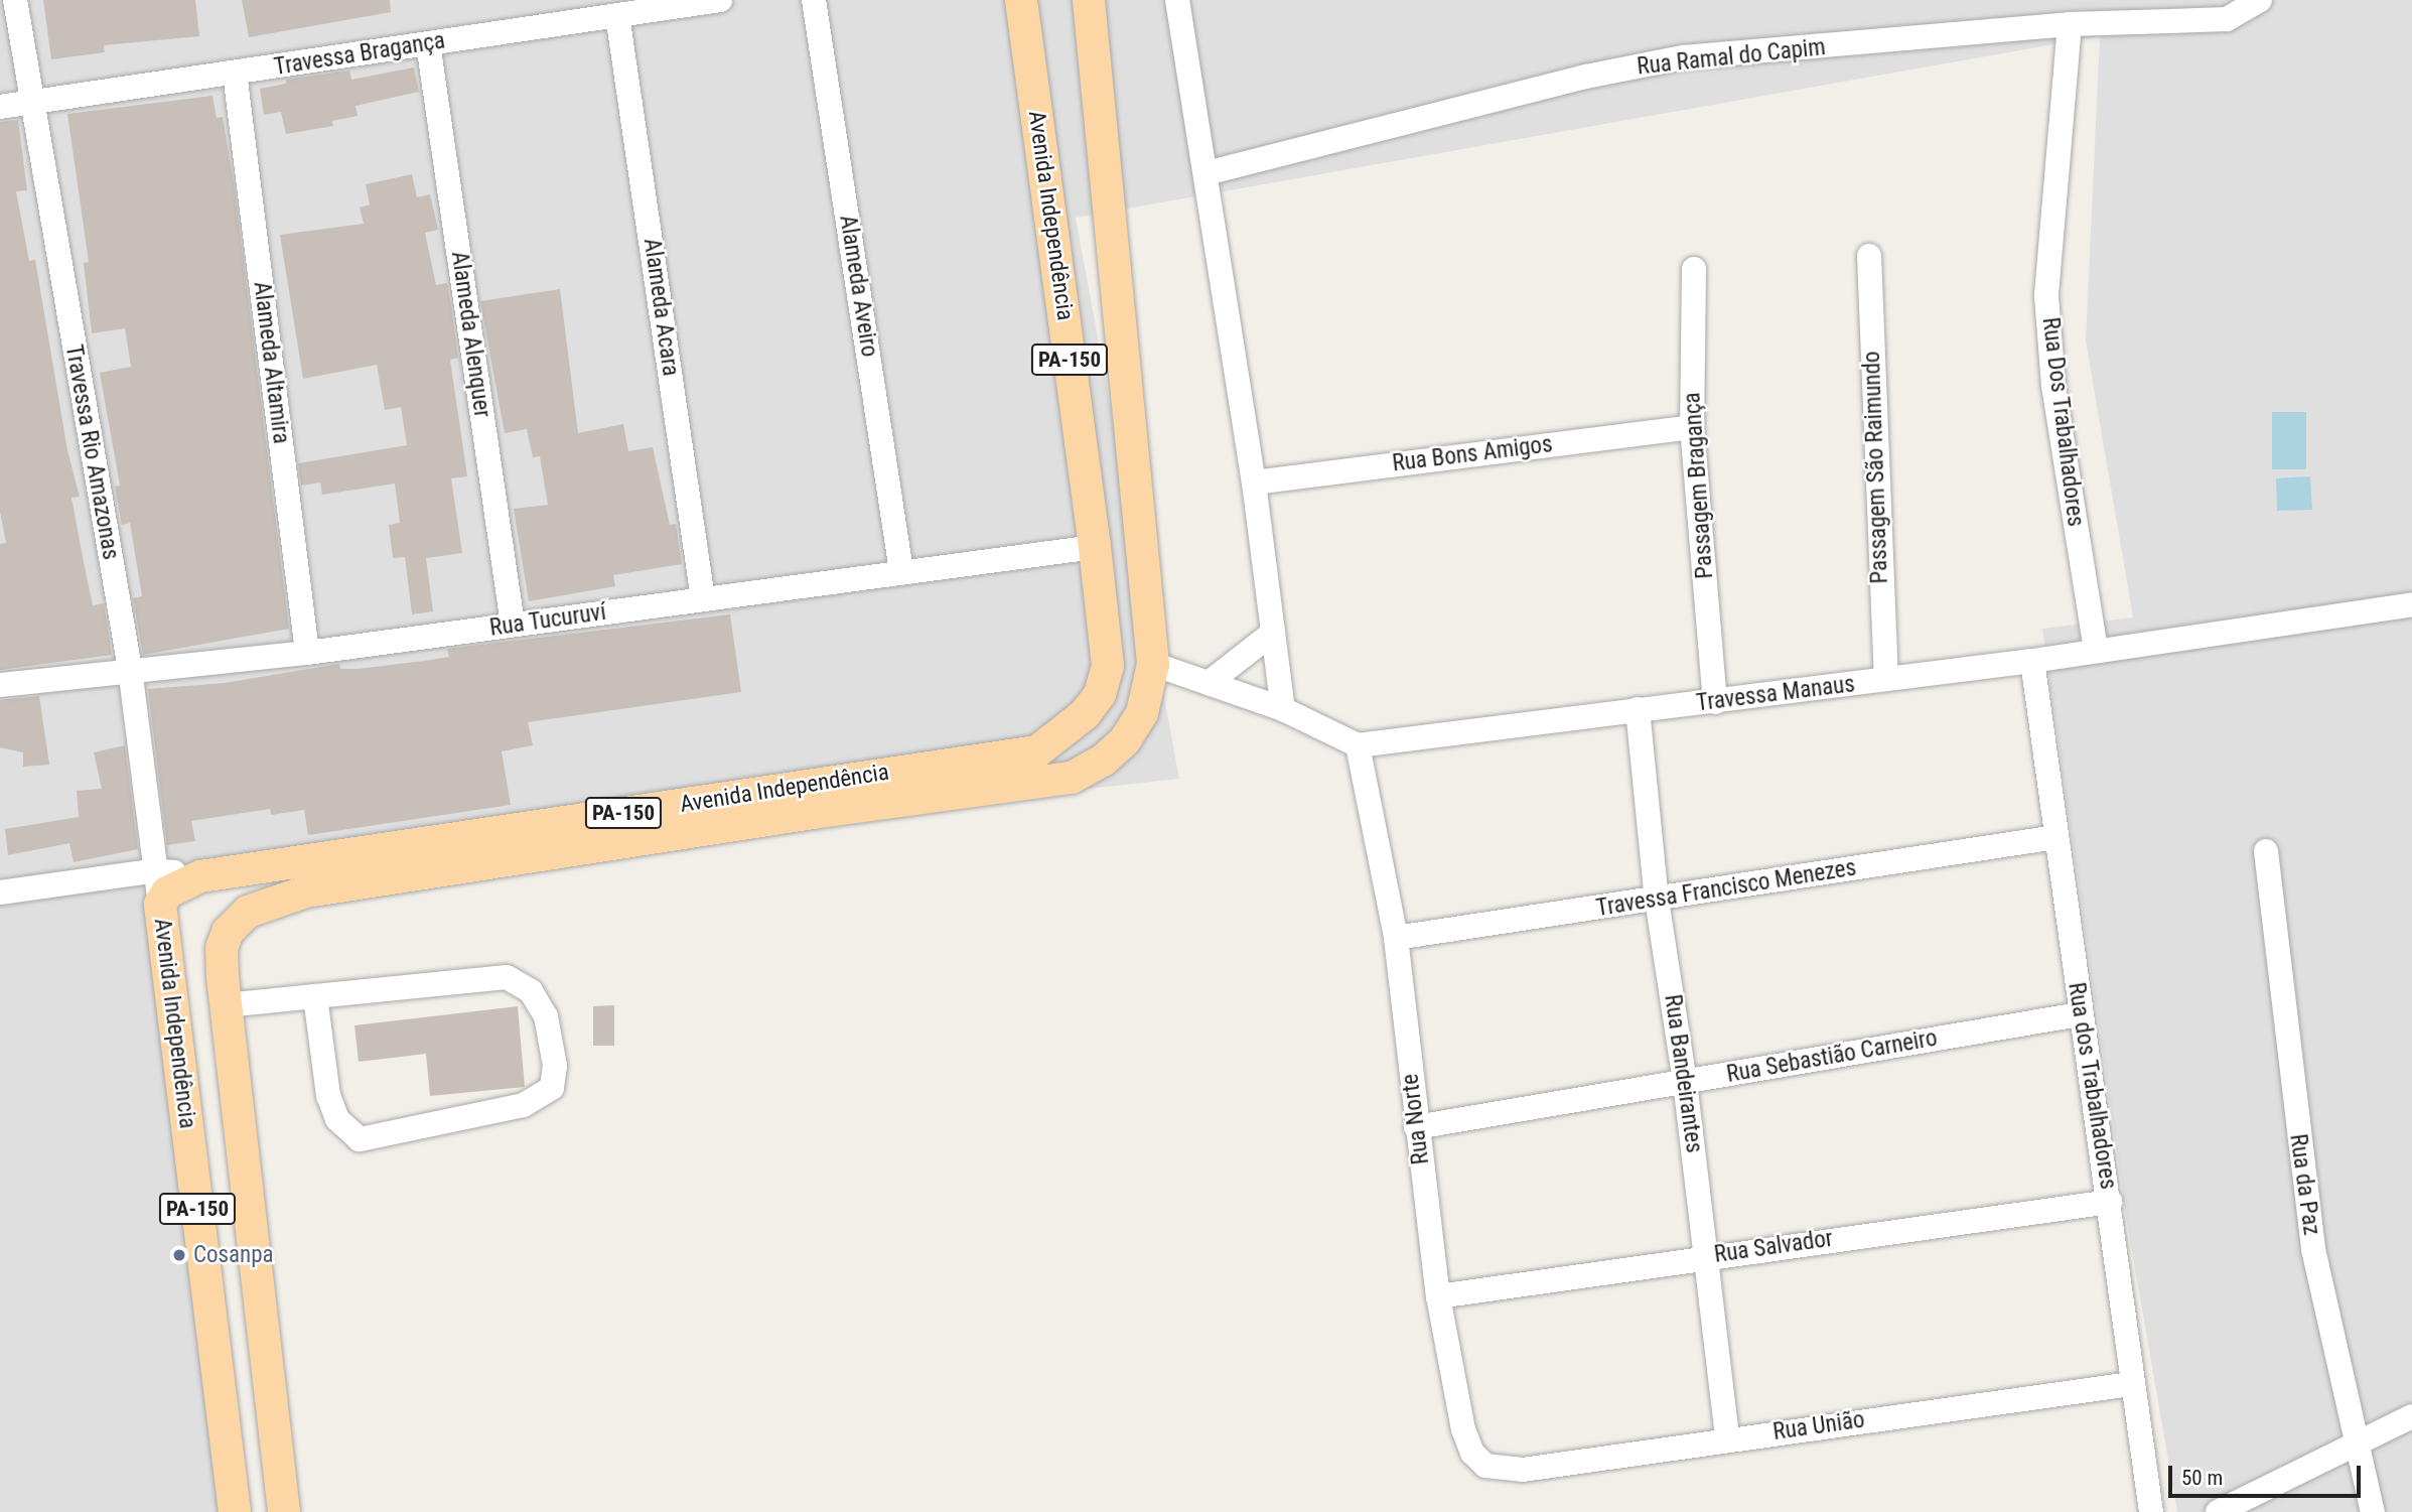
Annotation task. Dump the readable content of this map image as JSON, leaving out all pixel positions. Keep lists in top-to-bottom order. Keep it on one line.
{"streets":{"main road":["Avenida Independência","PA-150"],"street":["Travessa Bragança","Rua Ramal do Capim","Alameda Aveiro","Alameda Acara","Alameda Alenquer","Alameda Altamira","Rua Dos Trabalhadores","Travessa Rio Amazonas","Rua Bons Amigos","Passagem São Raimundo","Passagem Bragança","Rua Tucuruví","Travessa Manaus","Travessa Francisco Menezes","Rua Sebastião Carneiro","Rua Bandeirantes","Rua dos Trabalhadores","Rua Norte","Rua da Paz","Rua Salvador","Rua União"]},"crossings":[["Travessa Bragança","Alameda Acara"],["Travessa Bragança","Alameda Alenquer"],["Travessa Bragança","Alameda Altamira"],["Travessa Bragança","Travessa Rio Amazonas"],["Rua Ramal do Capim","Rua Dos Trabalhadores"],["Avenida Independência","Travessa Rio Amazonas"],["Avenida Independência","Rua Tucuruví"],["Alameda Aveiro","Rua Tucuruví"],["Alameda Acara","Rua Tucuruví"],["Alameda Alenquer","Rua Tucuruví"],["Alameda Altamira","Rua Tucuruví"],["Rua Dos Trabalhadores","Travessa Manaus"],["Travessa Rio Amazonas","Rua Tucuruví"],["Rua Bons Amigos","Passagem Bragança"],["Passagem São Raimundo","Travessa Manaus"],["Passagem Bragança","Travessa Manaus"],["Travessa Manaus","Rua Bandeirantes"],["Travessa Manaus","Rua dos Trabalhadores"],["Travessa Manaus","Rua Norte"],["Travessa Francisco Menezes","Rua Bandeirantes"],["Travessa Francisco Menezes","Rua dos Trabalhadores"],["Travessa Francisco Menezes","Rua Norte"],["Rua Sebastião Carneiro","Rua Bandeirantes"],["Rua Sebastião Carneiro","Rua dos Trabalhadores"],["Rua Sebastião Carneiro","Rua Norte"],["Rua Bandeirantes","Rua Salvador"],["Rua Bandeirantes","Rua União"],["Rua dos Trabalhadores","Rua Salvador"],["Rua dos Trabalhadores","Rua União"],["Rua Norte","Rua Salvador"],["Rua Norte","Rua União"]],"places":["Cosanpa"],"scale_bar":"50 m"}
